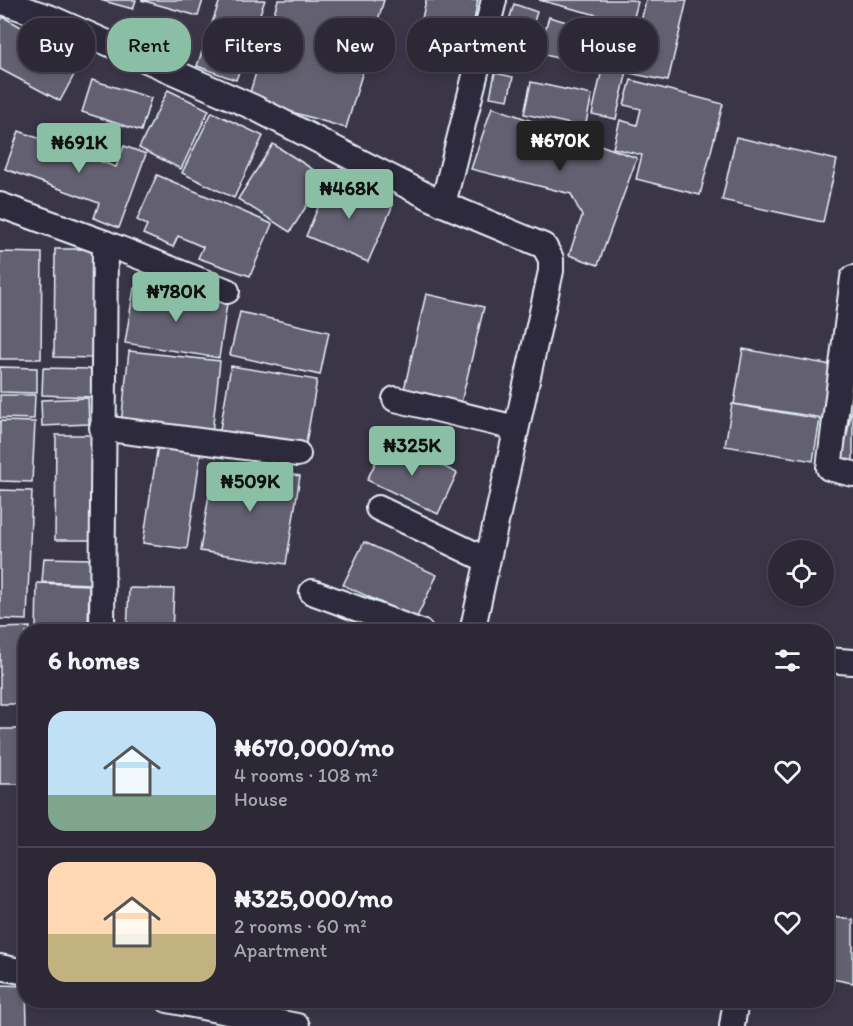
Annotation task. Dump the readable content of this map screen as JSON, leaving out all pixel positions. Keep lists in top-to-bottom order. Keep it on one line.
{"page":{"chip":["Buy","Rent","Filters","New","Apartment","House"],"price":["₦670K","₦691K","₦468K","₦780K","₦325K","₦509K"],"heading":"6 homes","list":[{"name":"₦670,000/mo","note":"4 rooms · 108 m² · House"},{"name":"₦325,000/mo","note":"2 rooms · 60 m² · Apartment"}]}}
